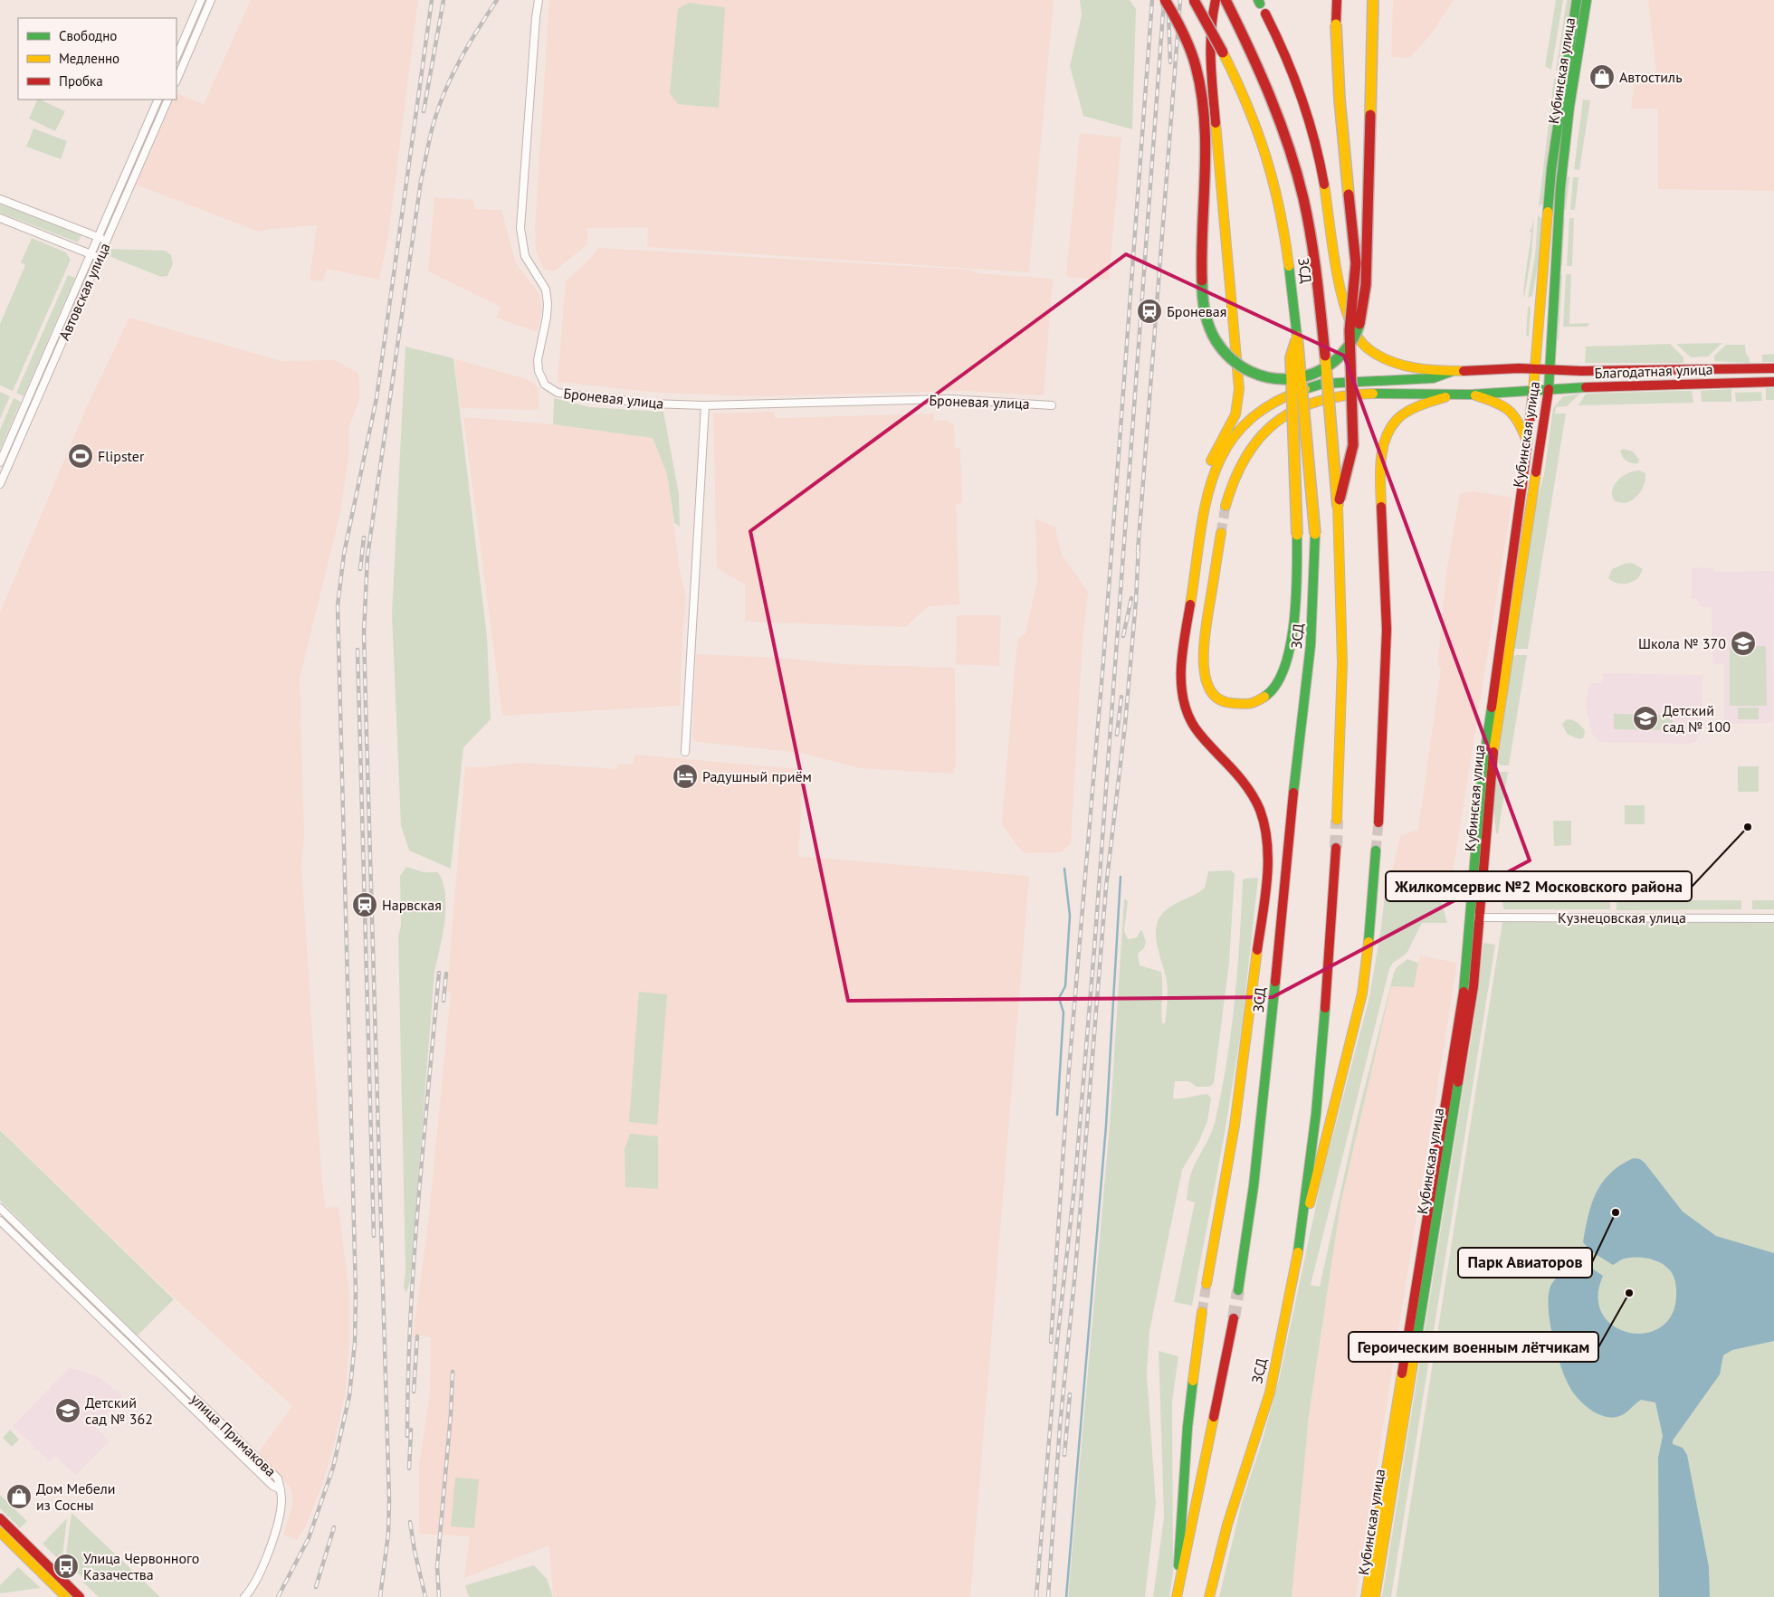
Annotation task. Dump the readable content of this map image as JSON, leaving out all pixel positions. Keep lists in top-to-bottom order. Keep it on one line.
{"streets":{"main road":["Кубинская улица","ЗСД","Благодатная улица"],"street":["Автовская улица","Броневая улица","Кузнецовская улица","улица Примакова"]},"crossings":[["Кубинская улица","Благодатная улица"],["Кубинская улица","Кузнецовская улица"]],"places":{"shop":["Автостиль","Дом Мебели из Сосны"],"station":["Броневая","Нарвская"],"sports":["Flipster"],"school or university":["Школа № 370","Детский сад № 100","Детский сад № 362"],"hotel":["Радушный приём"],"other":["Жилкомсервис №2 Московского района","Парк Авиаторов","Героическим военным лётчикам"],"bus stop":["Улица Червонного Казачества"]},"legend":["Свободно","Медленно","Пробка"]}
